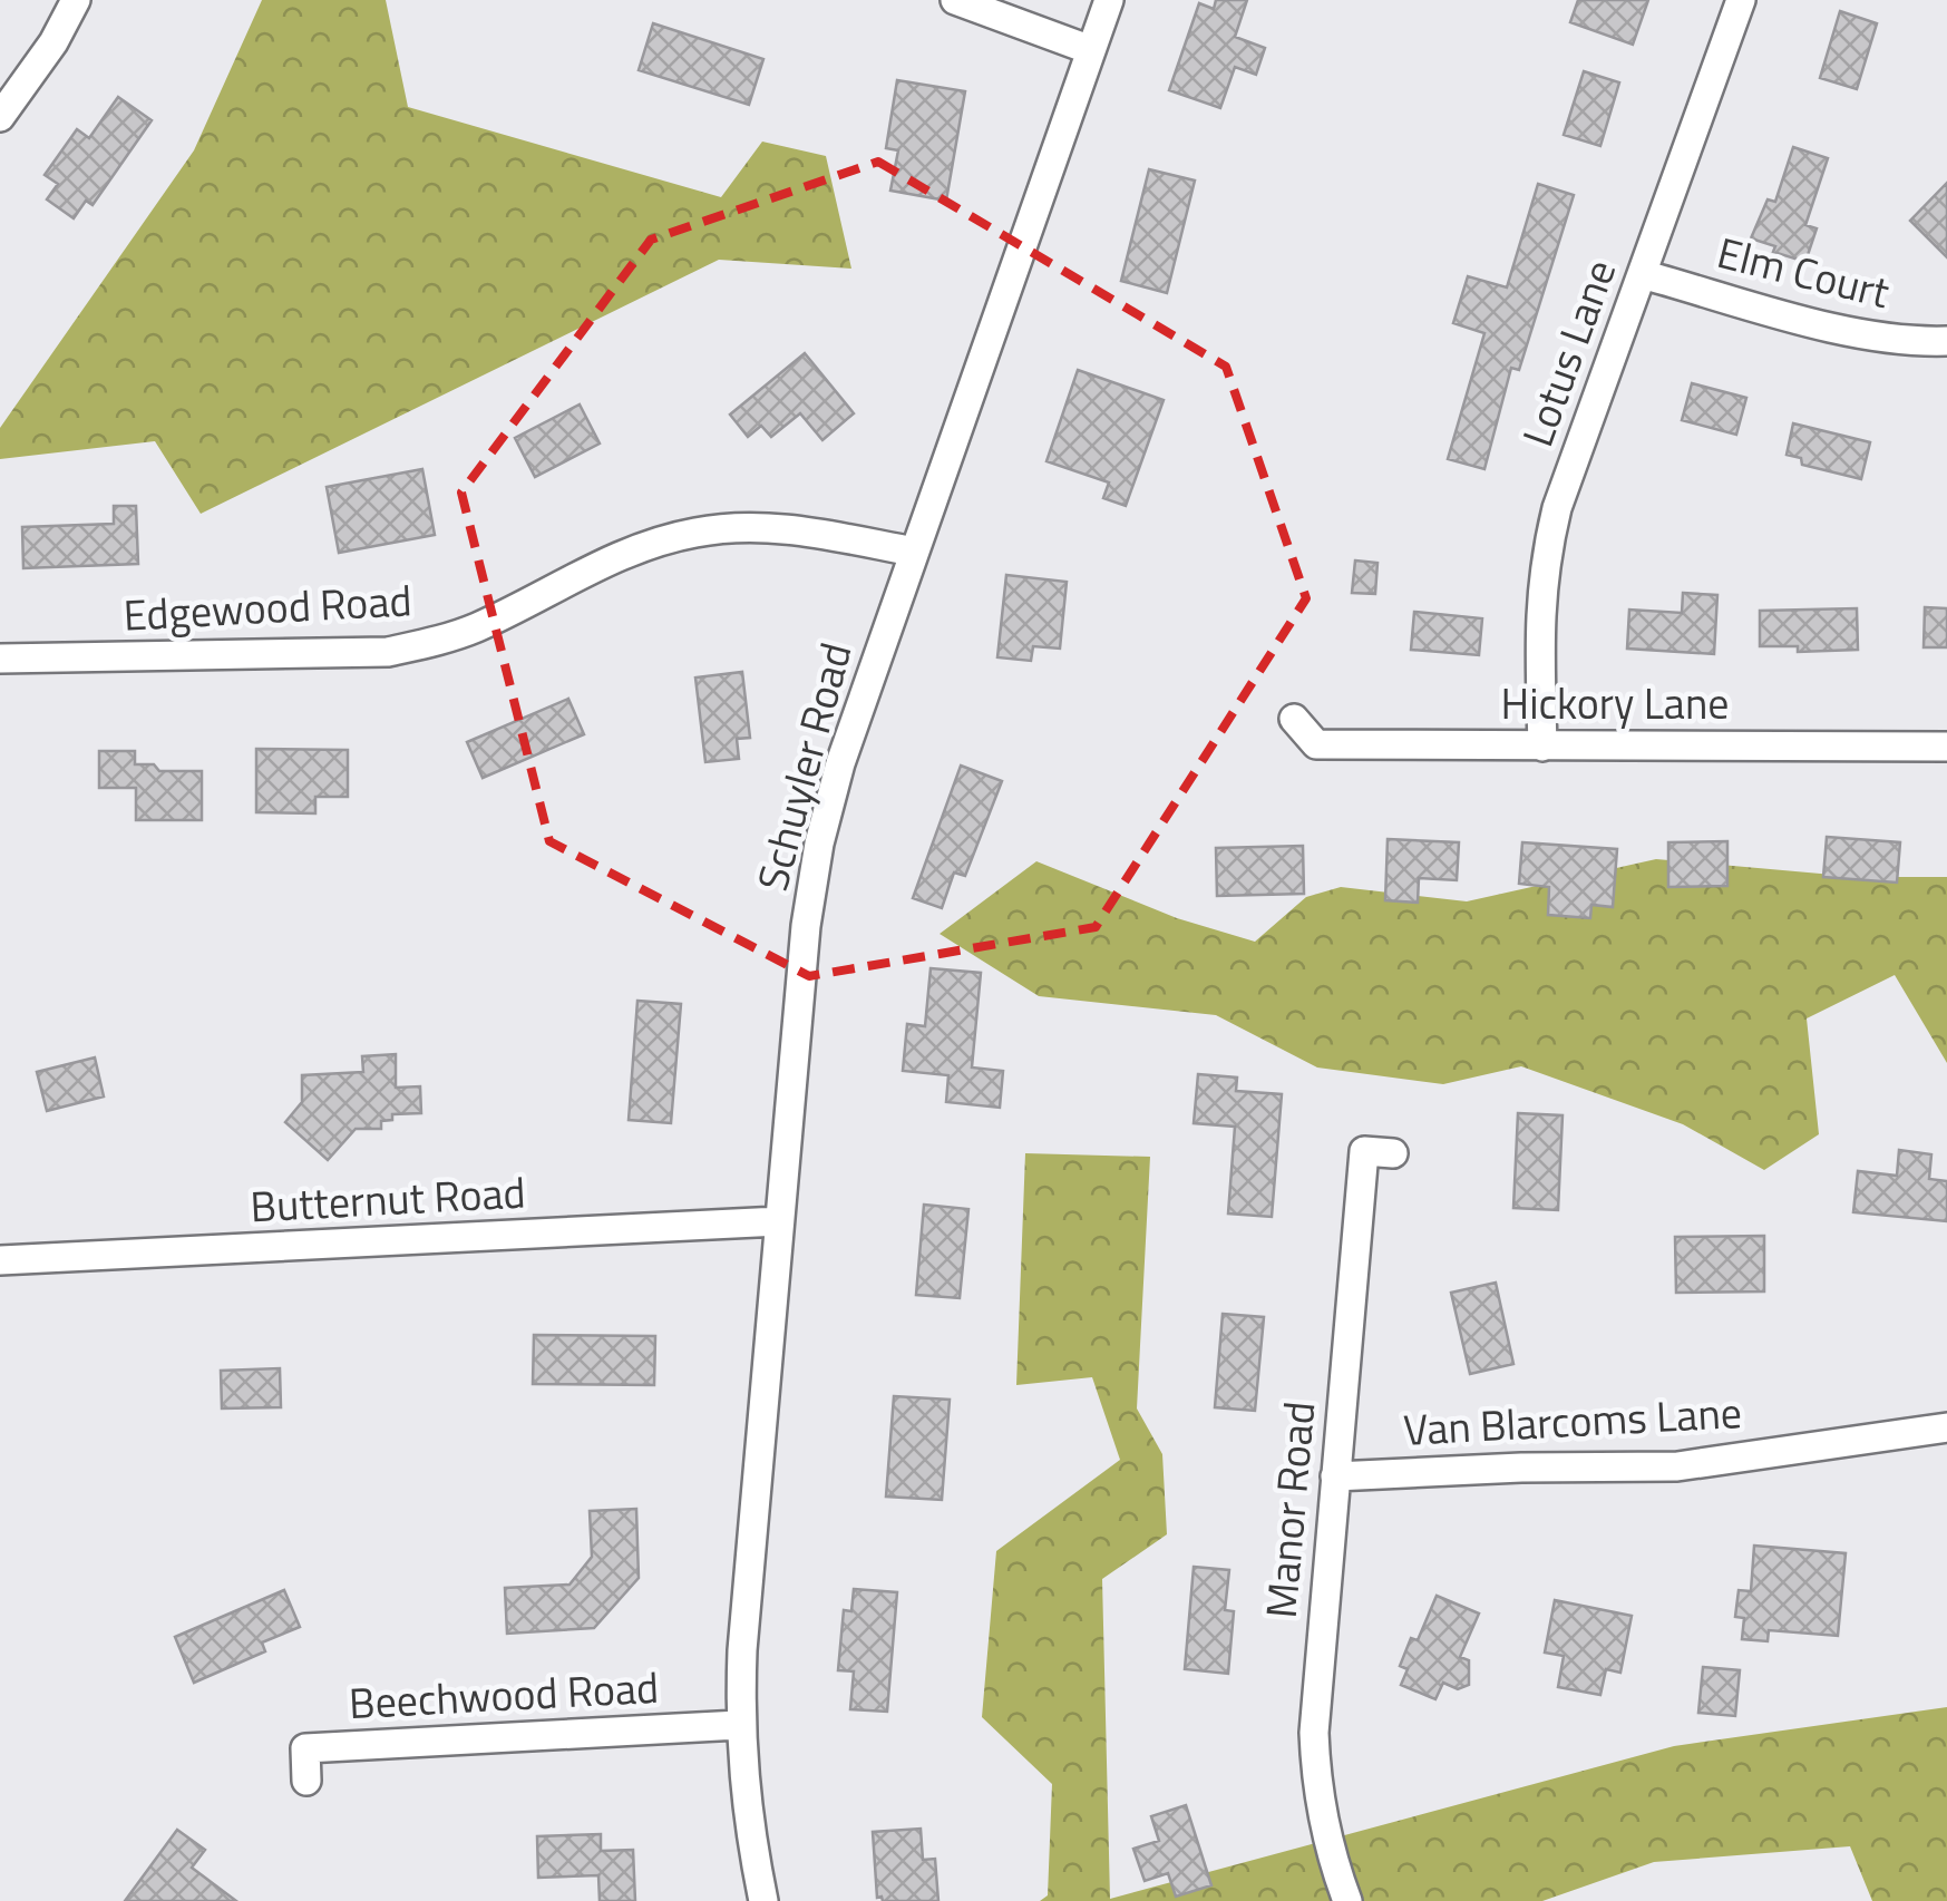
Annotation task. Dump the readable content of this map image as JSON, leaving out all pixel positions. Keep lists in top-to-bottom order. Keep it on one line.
{"streets":{"street":["Elm Court","Lotus Lane","Edgewood Road","Hickory Lane","Schuyler Road","Butternut Road","Van Blarcoms Lane","Manor Road","Beechwood Road"]},"crossings":[["Elm Court","Lotus Lane"],["Lotus Lane","Hickory Lane"],["Edgewood Road","Schuyler Road"],["Schuyler Road","Butternut Road"],["Schuyler Road","Beechwood Road"],["Van Blarcoms Lane","Manor Road"]]}
